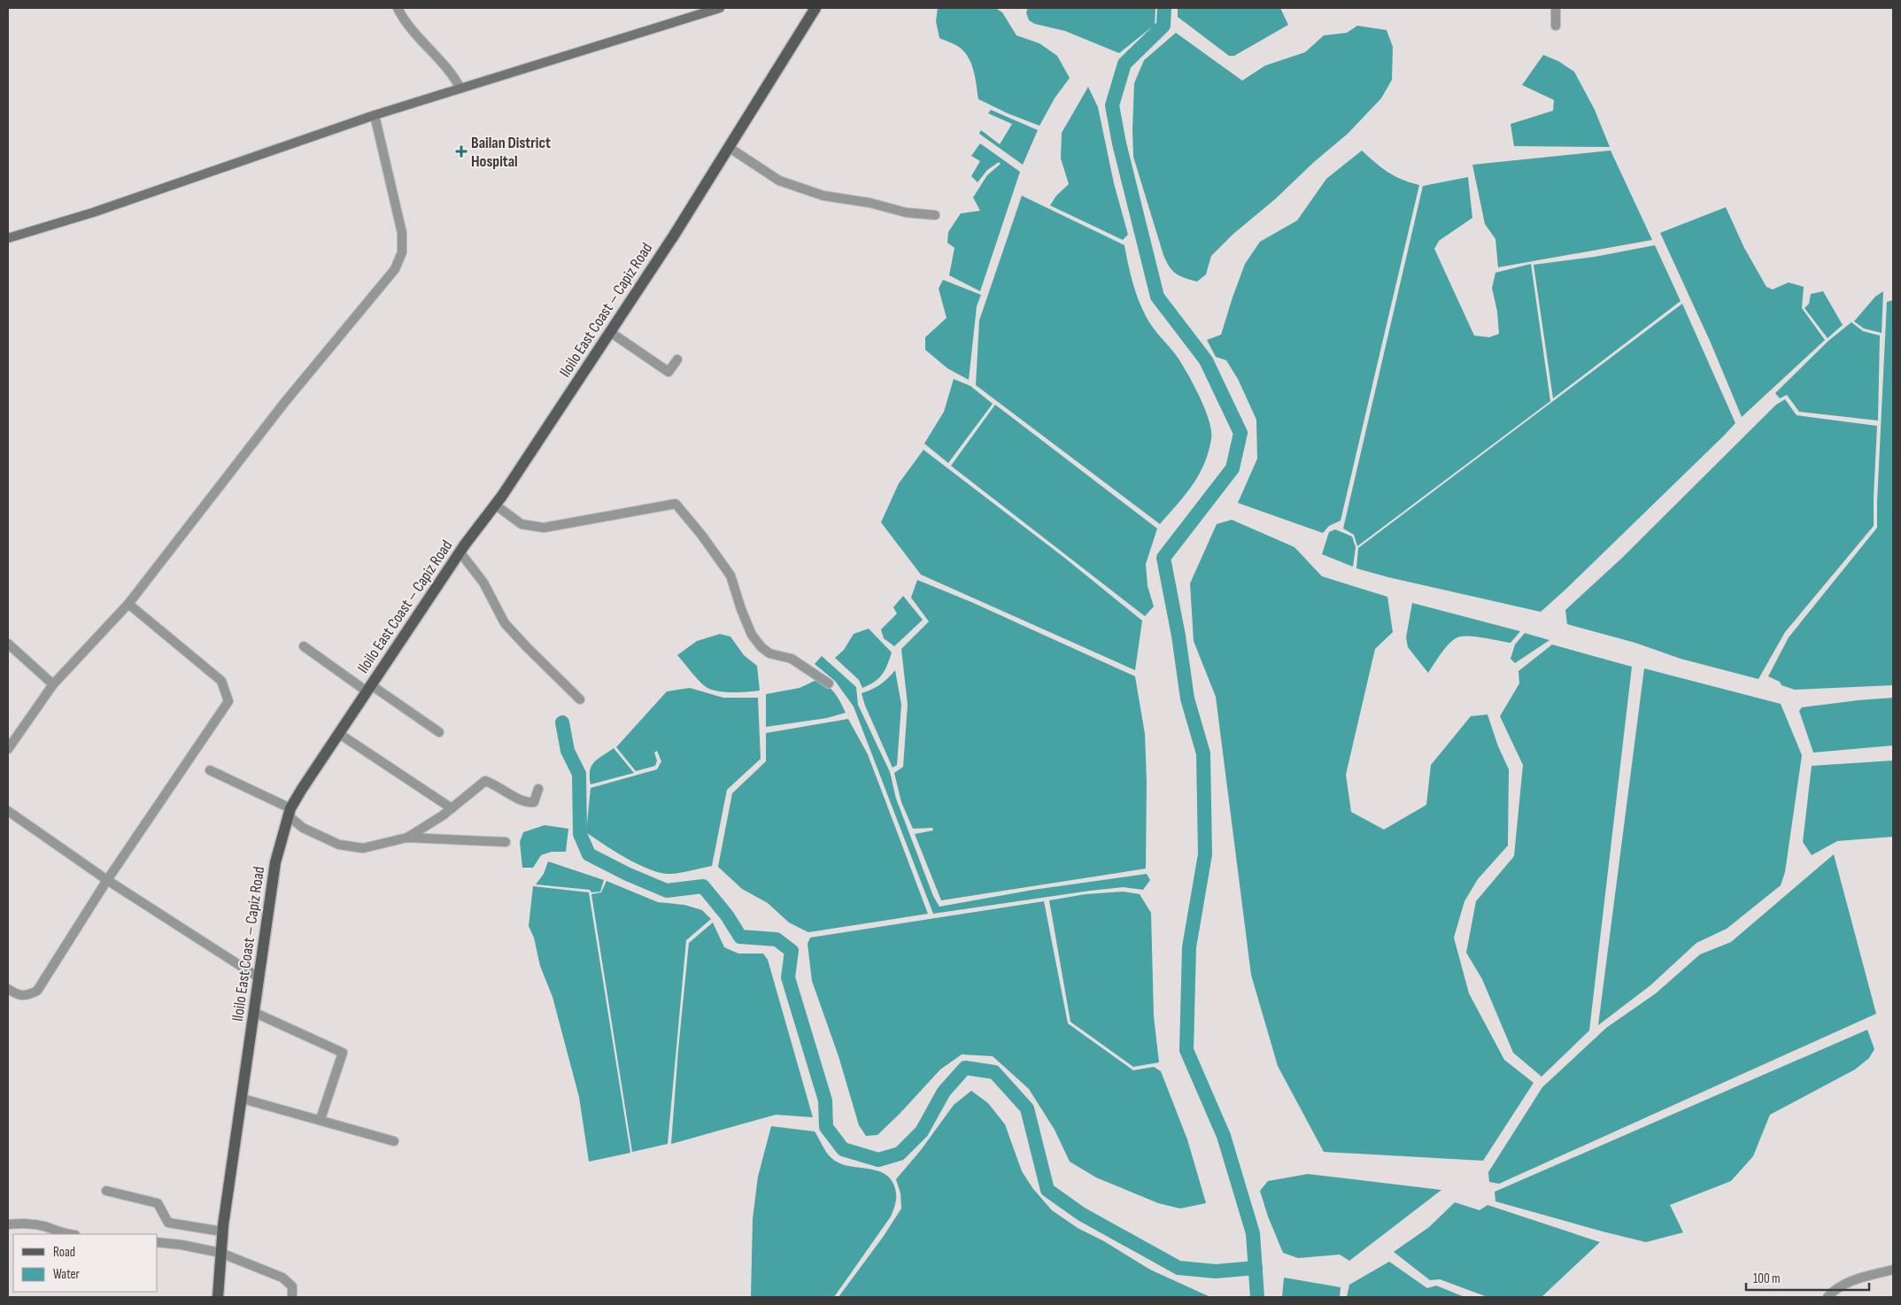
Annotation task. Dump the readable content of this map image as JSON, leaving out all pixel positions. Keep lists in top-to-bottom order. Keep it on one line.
{"streets":{"main road":["Iloilo East Coast – Capiz Road"]},"places":{"health":["Bailan District Hospital"]},"legend":["Road","Water"],"scale_bar":"100 m"}
